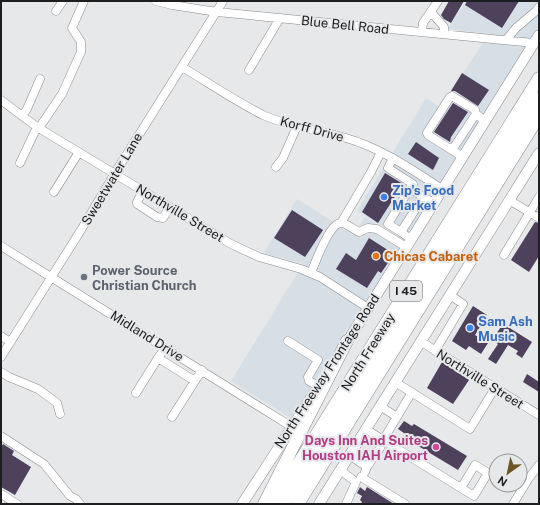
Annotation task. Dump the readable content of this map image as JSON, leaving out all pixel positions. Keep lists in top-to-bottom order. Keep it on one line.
{"streets":{"highway":["I 45","North Freeway"],"main road":["North Freeway Frontage Road"],"street":["Blue Bell Road","Korff Drive","Sweetwater Lane","Northville Street","Midland Drive"]},"crossings":[["Blue Bell Road","Sweetwater Lane"],["Blue Bell Road","North Freeway Frontage Road"],["Korff Drive","Sweetwater Lane"],["Korff Drive","North Freeway Frontage Road"],["Sweetwater Lane","Northville Street"],["Sweetwater Lane","Midland Drive"],["Northville Street","North Freeway Frontage Road"],["Midland Drive","North Freeway Frontage Road"]],"places":["Zip's Food Market","Chicas Cabaret","Power Source Christian Church","Sam Ash Music","Days Inn And Suites Houston IAH Airport"],"north":"bottom left"}
